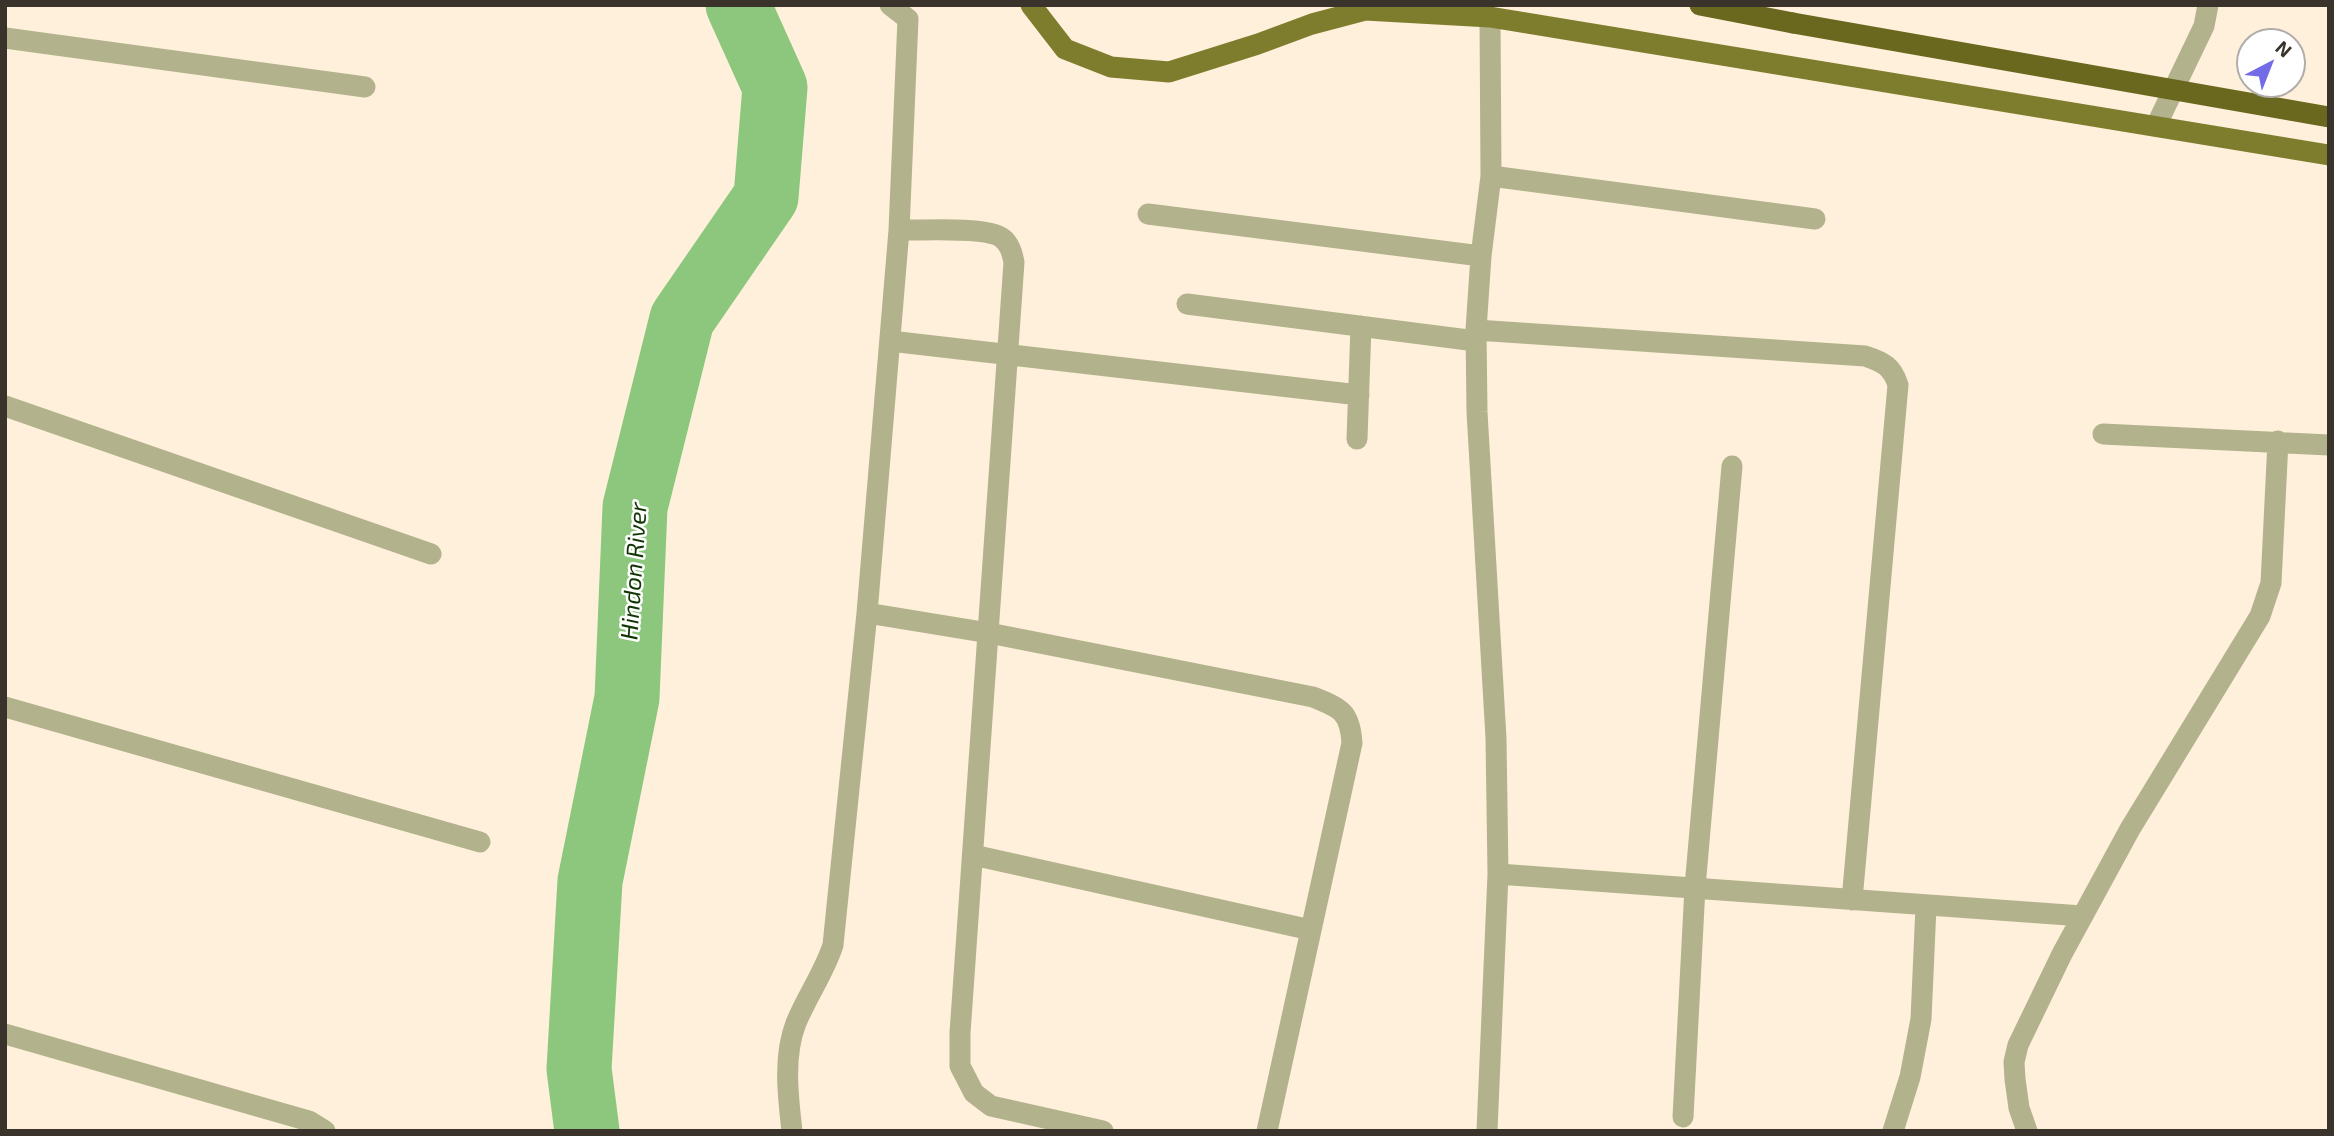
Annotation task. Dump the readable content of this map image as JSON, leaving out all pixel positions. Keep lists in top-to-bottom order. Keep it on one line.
{"water":["Hindon River"],"north":"top right"}
